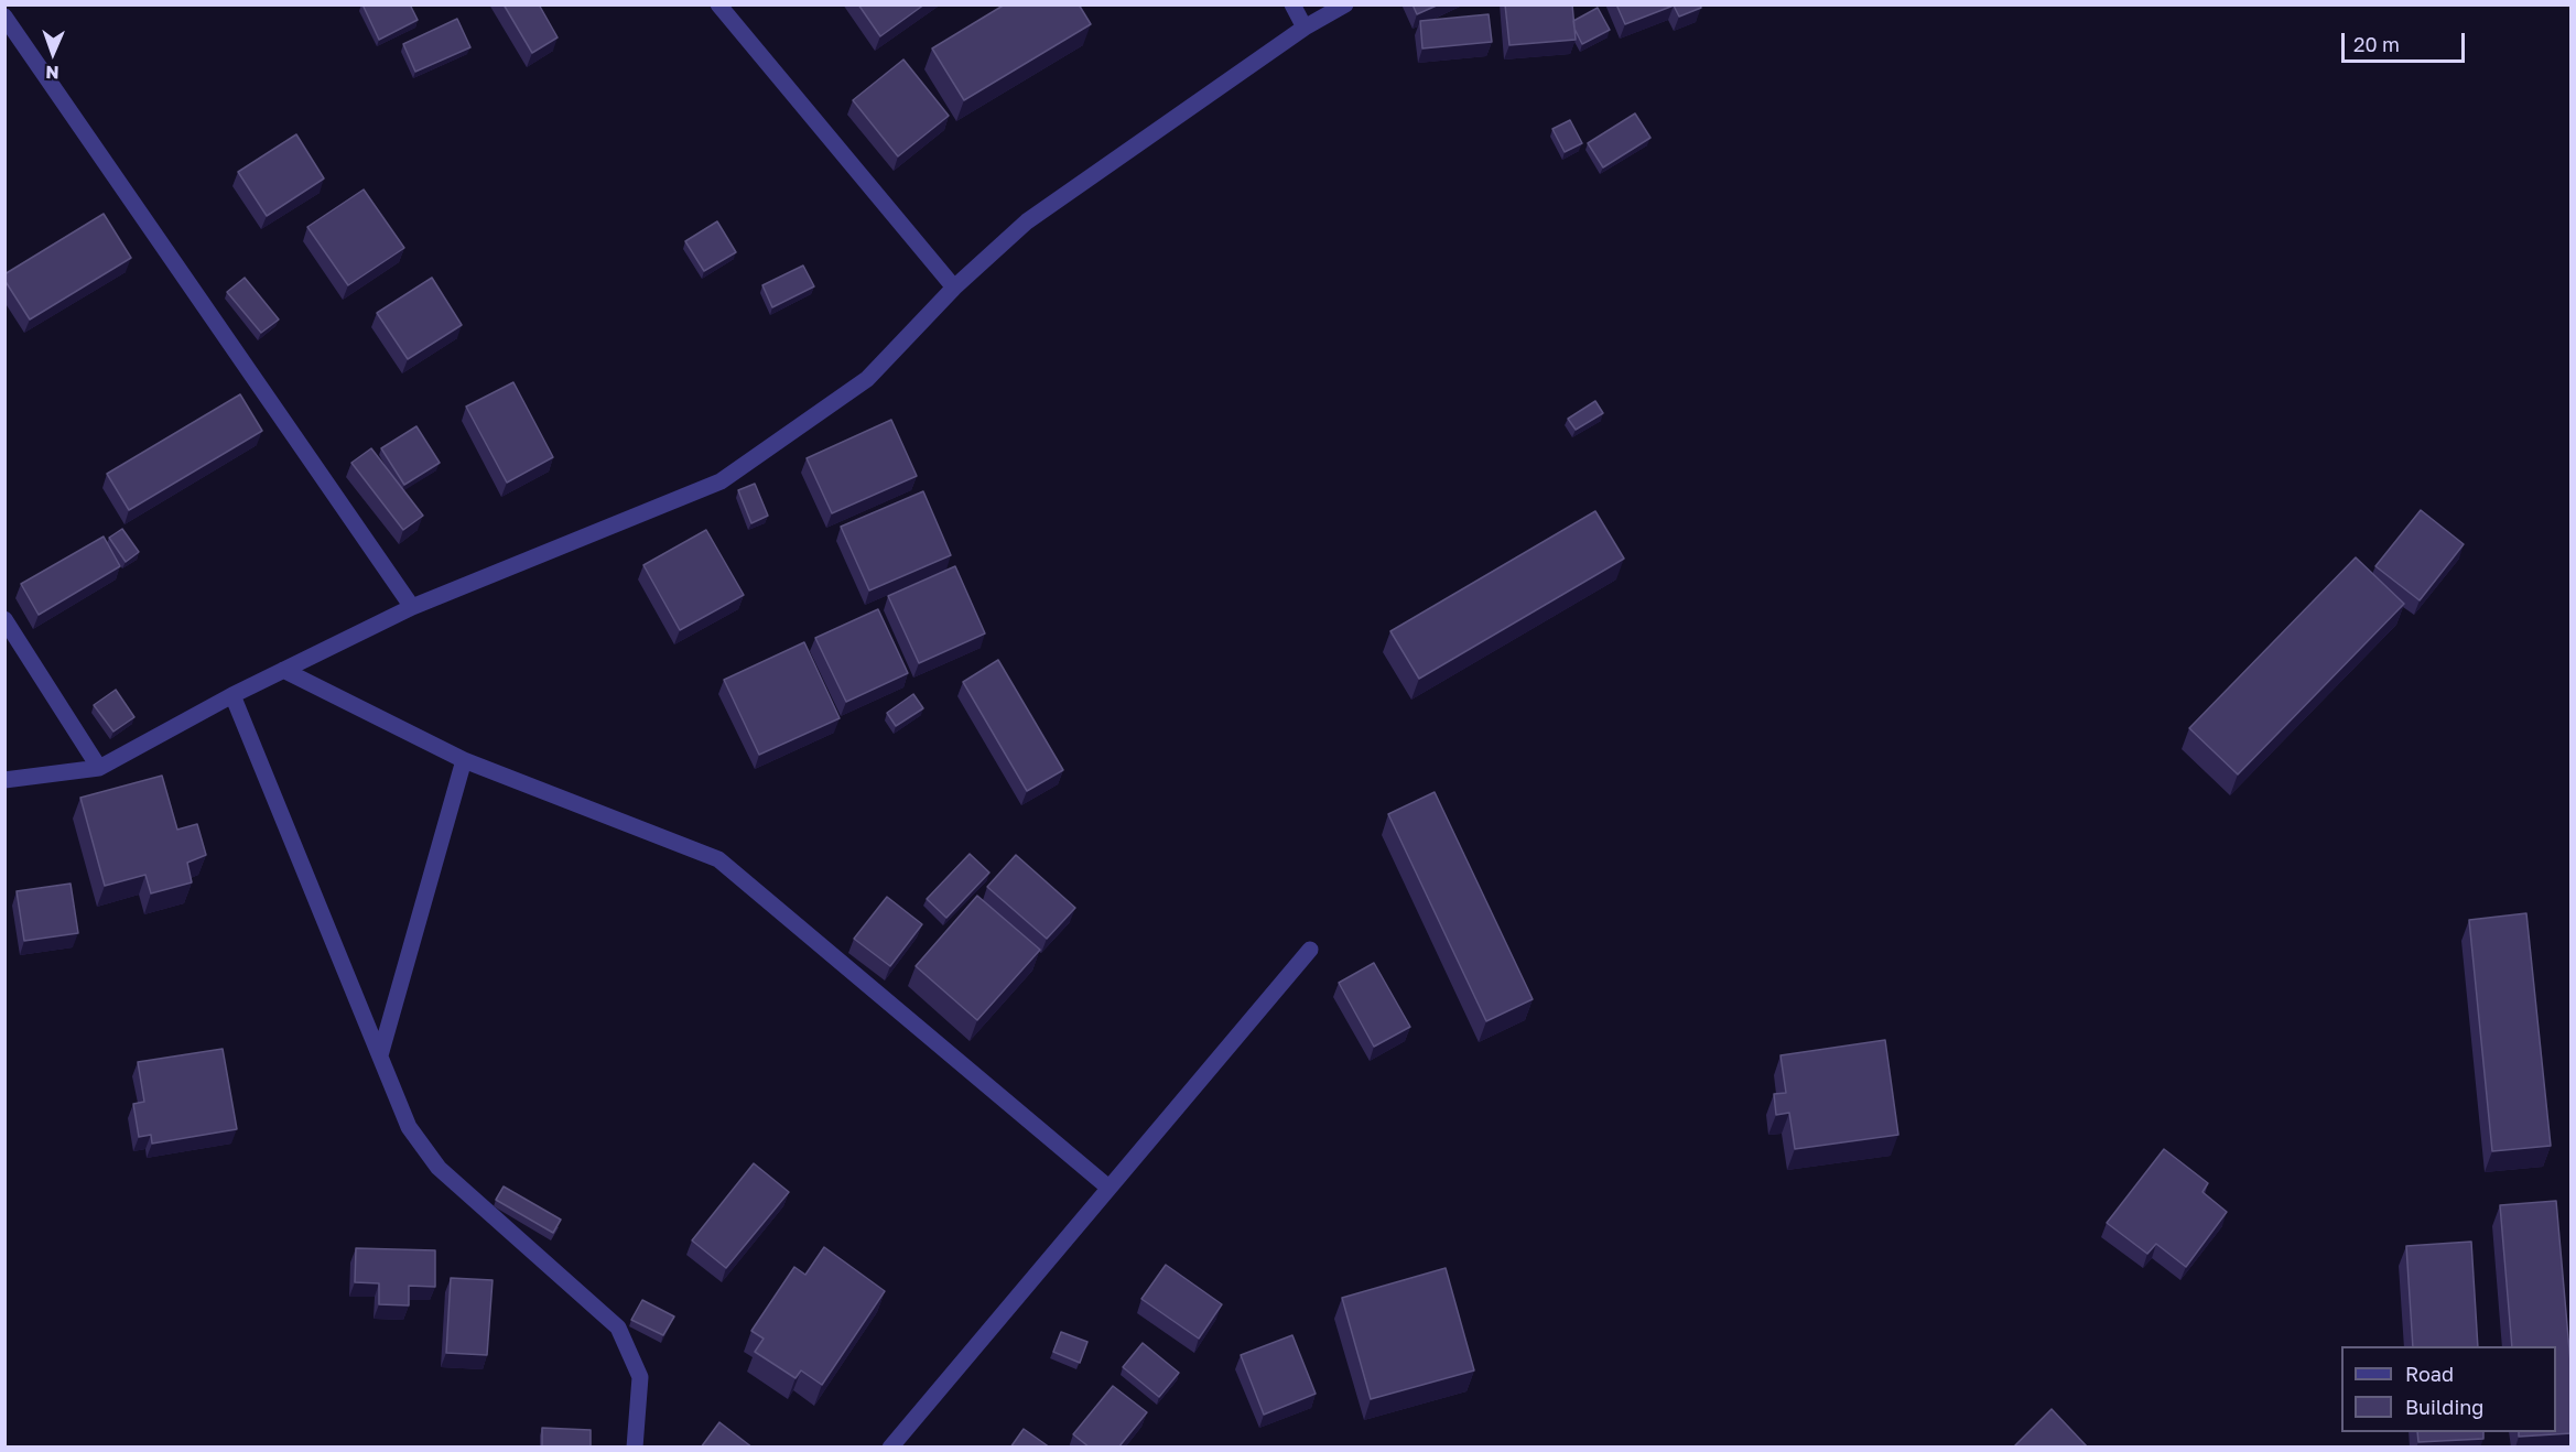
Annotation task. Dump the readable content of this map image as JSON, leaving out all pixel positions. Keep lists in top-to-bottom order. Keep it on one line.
{"legend":["Road","Building"],"scale_bar":"20 m","north":"bottom"}
